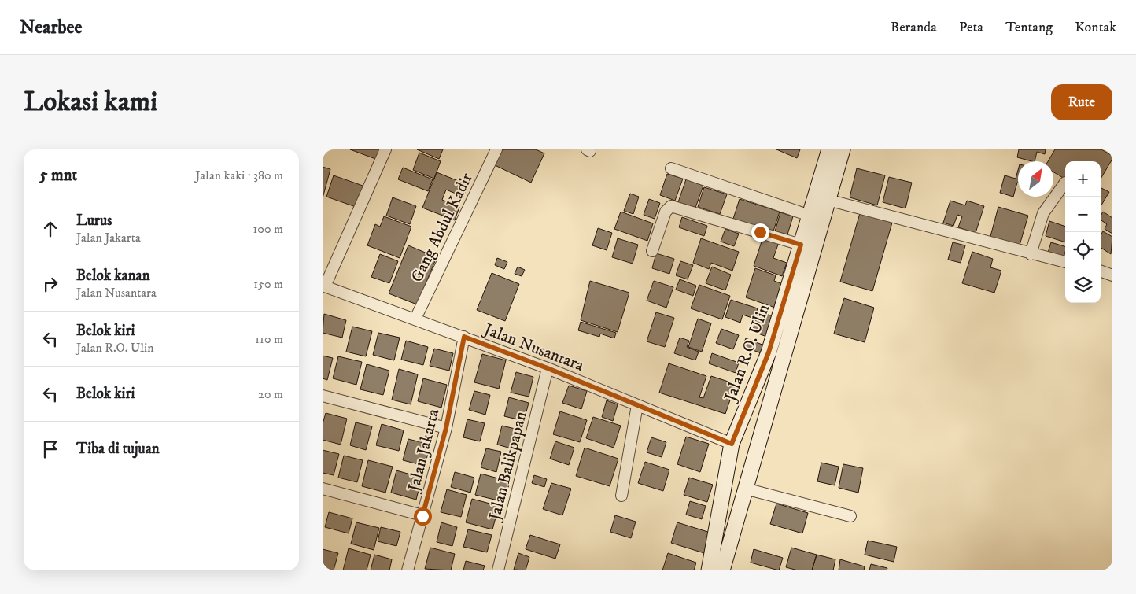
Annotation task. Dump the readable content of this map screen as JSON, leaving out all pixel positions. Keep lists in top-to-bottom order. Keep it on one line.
{"streets":{"main road":["Jalan R.O. Ulin"],"street":["Gang Abdul Kadir","Jalan Nusantara","Jalan Jakarta","Jalan Balikpapan"]},"crossings":[["Gang Abdul Kadir","Jalan Nusantara"],["Jalan Nusantara","Jalan R.O. Ulin"],["Jalan Nusantara","Jalan Jakarta"],["Jalan Nusantara","Jalan Balikpapan"]],"north":"top right","page":{"header":"Nearbee","nav":["Beranda","Peta","Tentang","Kontak"],"buttons":"Rute","title":"Lokasi kami","heading":["5 mnt","Jalan kaki · 380 m"],"map_buttons":["+","−"],"list":[["Lurus","Jalan Jakarta","100 m"],["Belok kanan","Jalan Nusantara","150 m"],["Belok kiri","Jalan R.O. Ulin","110 m"],["Belok kiri","20 m"],"Tiba di tujuan"]}}
